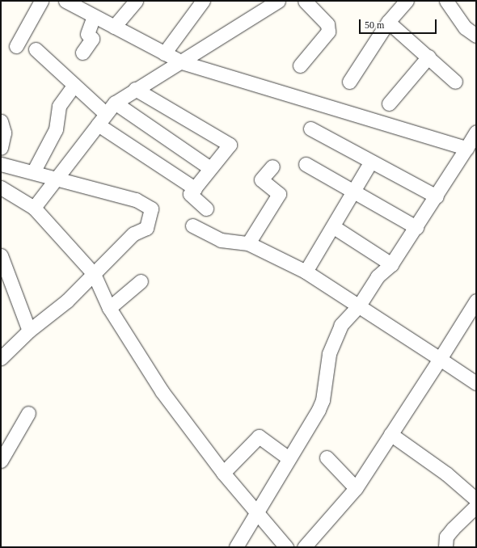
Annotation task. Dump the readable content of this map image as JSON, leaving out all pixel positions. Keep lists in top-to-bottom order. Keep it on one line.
{"scale_bar":"50 m"}
